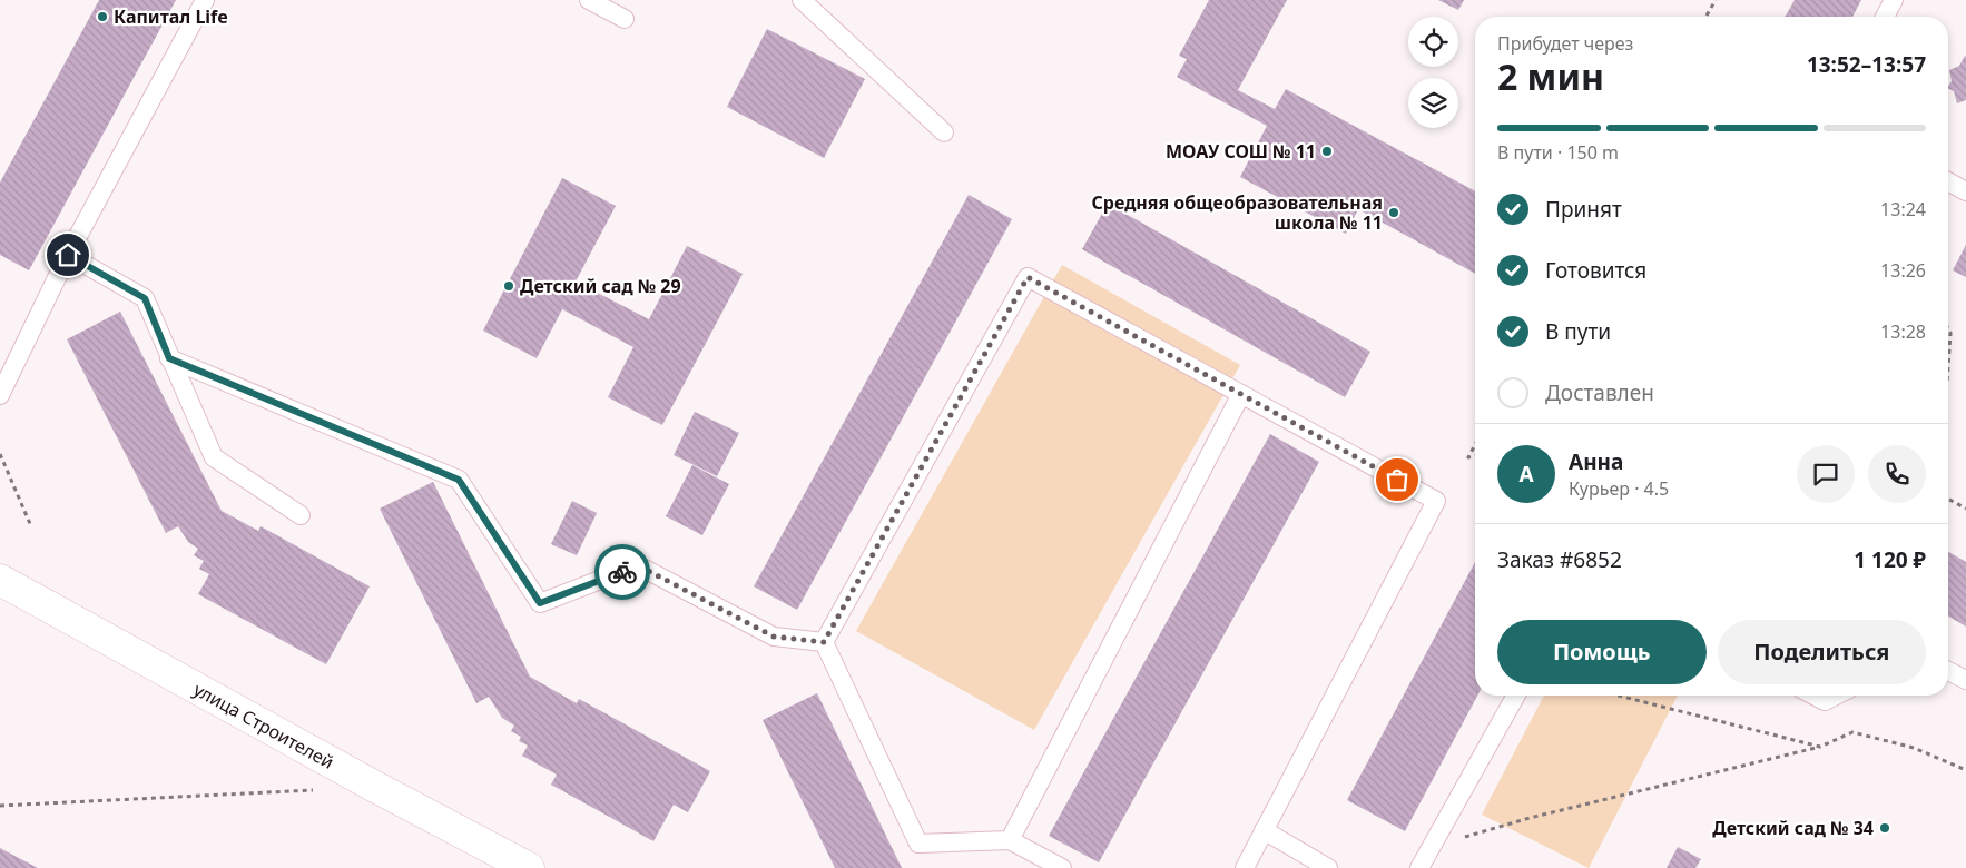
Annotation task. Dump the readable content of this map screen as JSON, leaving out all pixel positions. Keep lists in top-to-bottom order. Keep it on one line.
{"streets":{"main road":["улица Строителей"]},"places":["Капитал Life","МОАУ СОШ № 11","Средняя общеобразовательная школа № 11","Детский сад № 29","Детский сад № 34"],"page":{"heading":["2 мин","Прибудет через","13:52–13:57"],"panel":["Анна","Курьер · 4.5","Заказ #6852","1 120 ₽"],"bar":"В пути · 150 m","list":[["Принят","13:24"],["Готовится","13:26"],["В пути","13:28"],"Доставлен"],"round":"А","buttons":["Помощь","Поделиться"]}}
